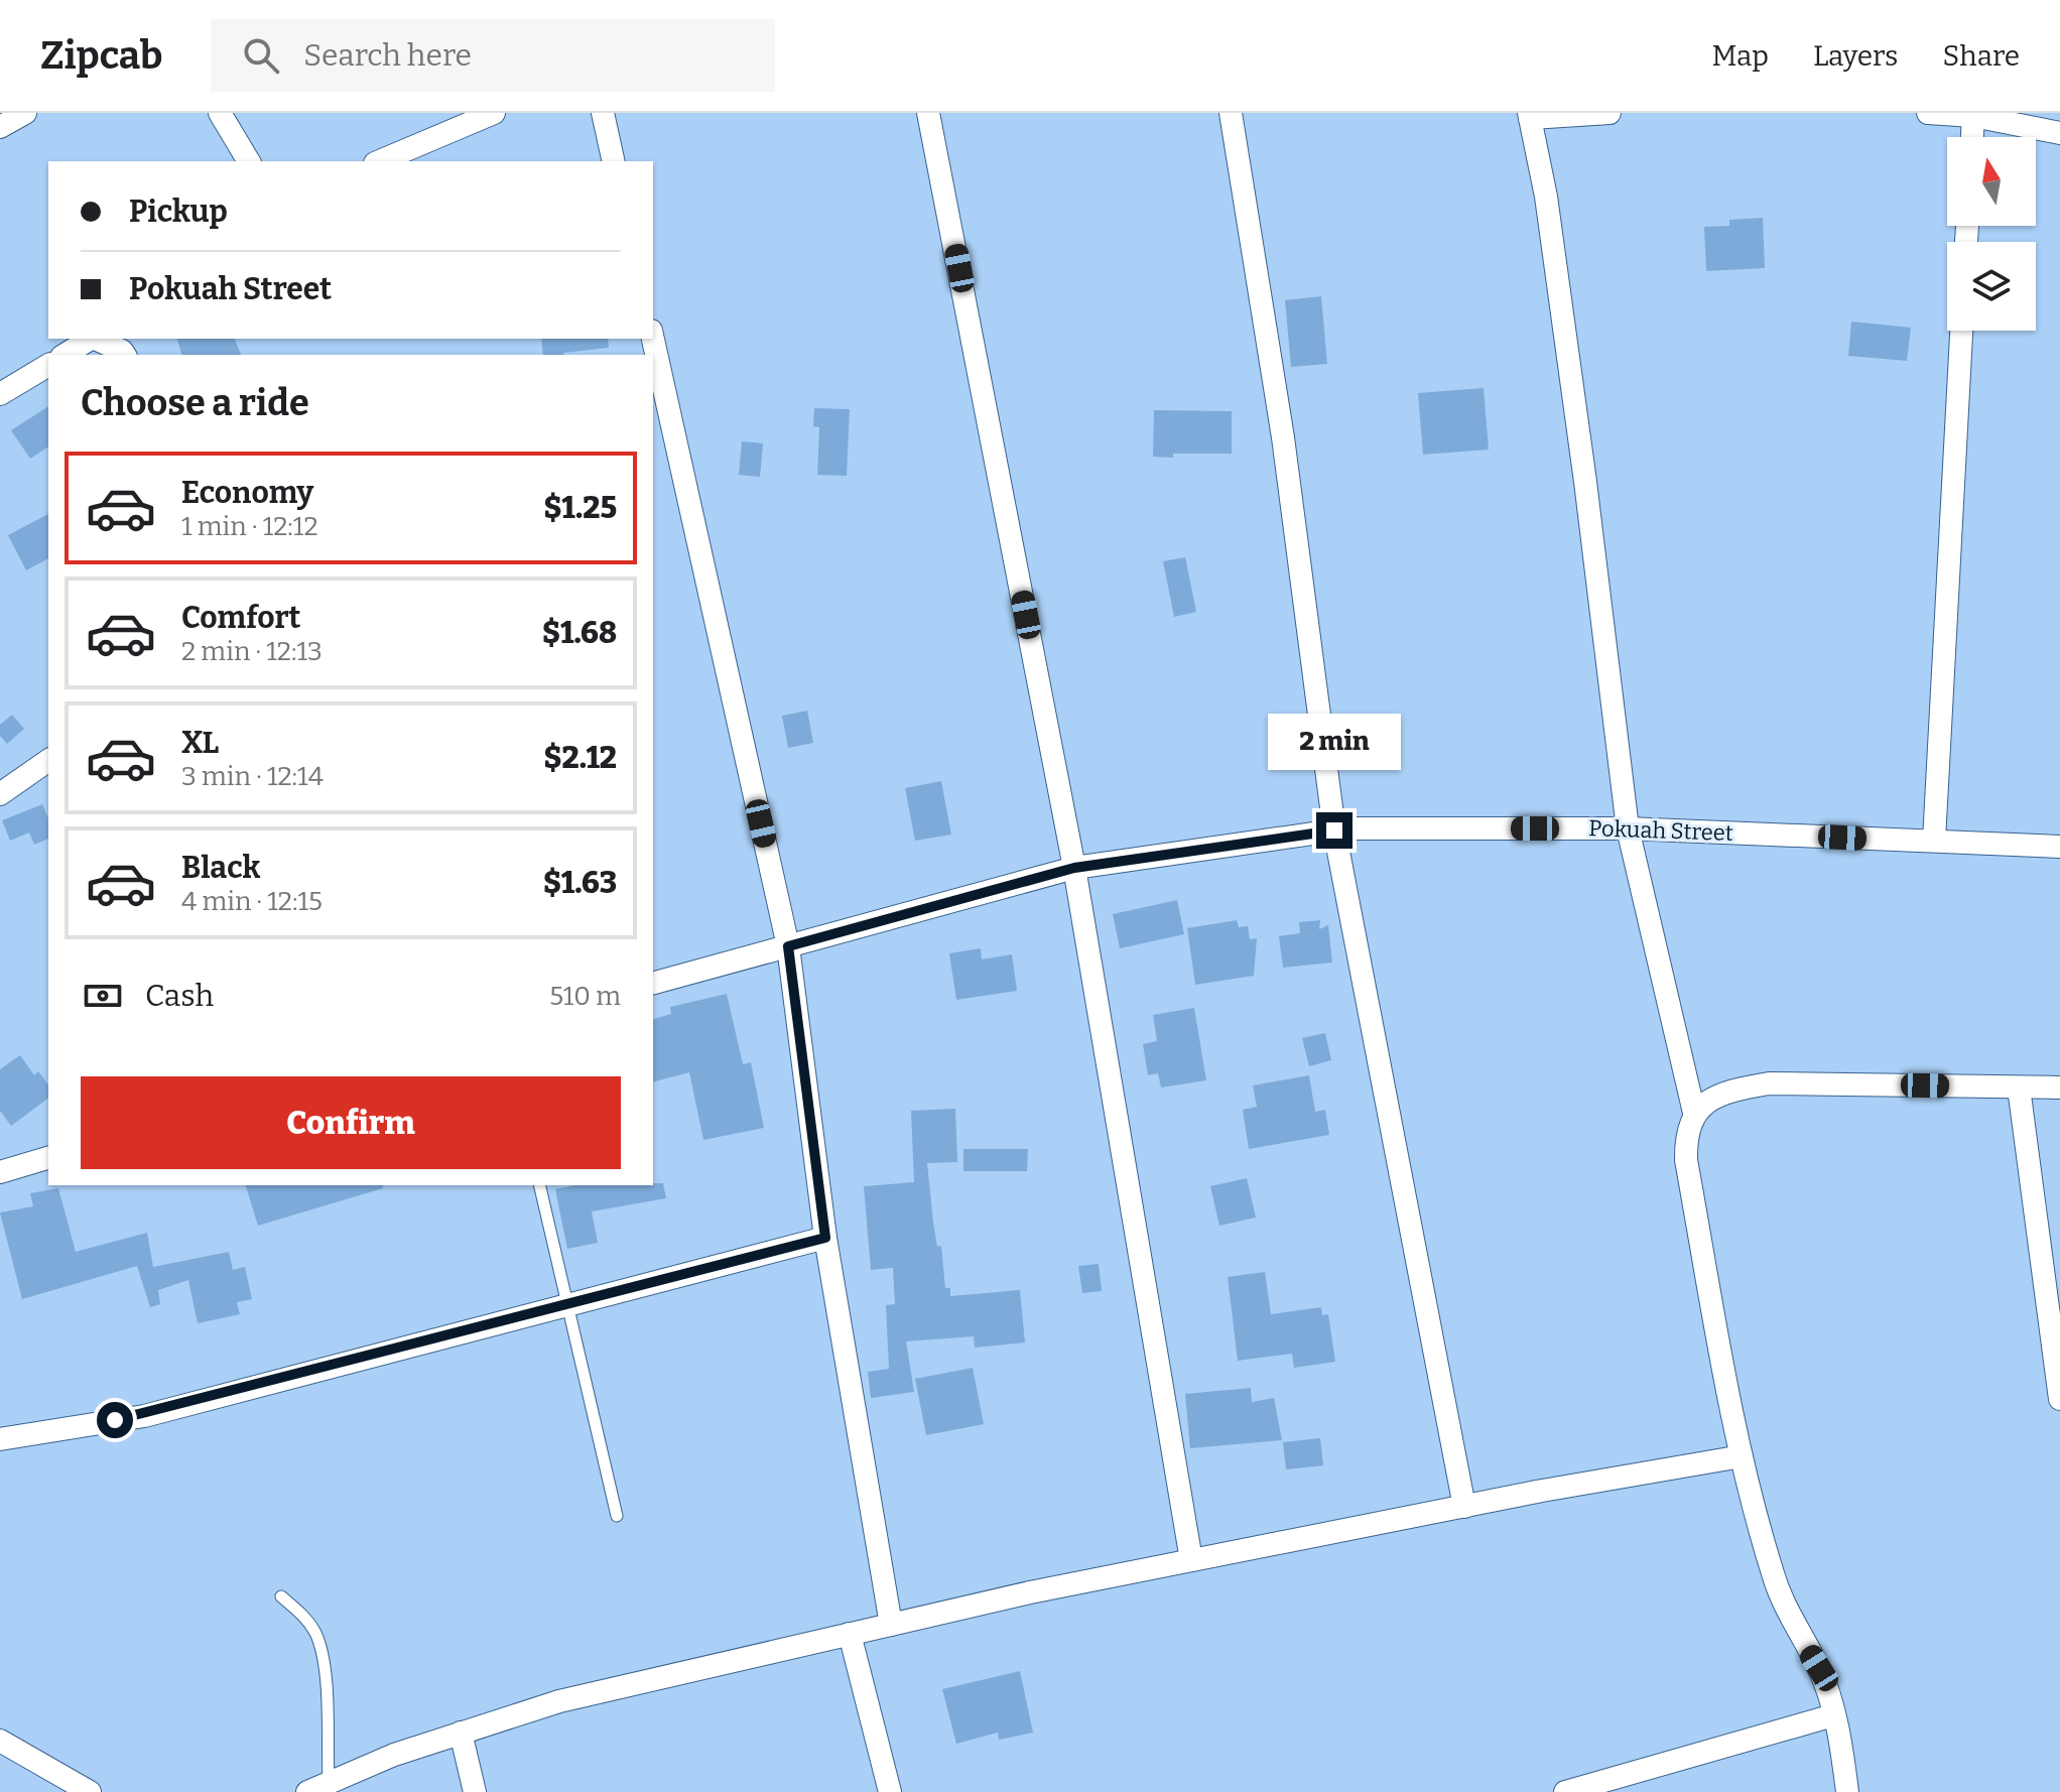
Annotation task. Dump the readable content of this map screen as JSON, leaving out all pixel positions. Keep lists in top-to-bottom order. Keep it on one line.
{"streets":{"street":["Pokuah Street"]},"north":"top","page":{"header":"Zipcab","search":"Search here","nav":["Map","Layers","Share"],"banner":["Pickup","Pokuah Street"],"heading":"Choose a ride","list":[{"name":"Economy","note":"1 min · 12:12","value":"$1.25"},{"name":"Comfort","note":"2 min · 12:13","value":"$1.68"},{"name":"XL","note":"3 min · 12:14","value":"$2.12"},{"name":"Black","note":"4 min · 12:15","value":"$1.63"}],"bubble":"2 min","pay":["Cash","510 m"],"buttons":"Confirm"}}
